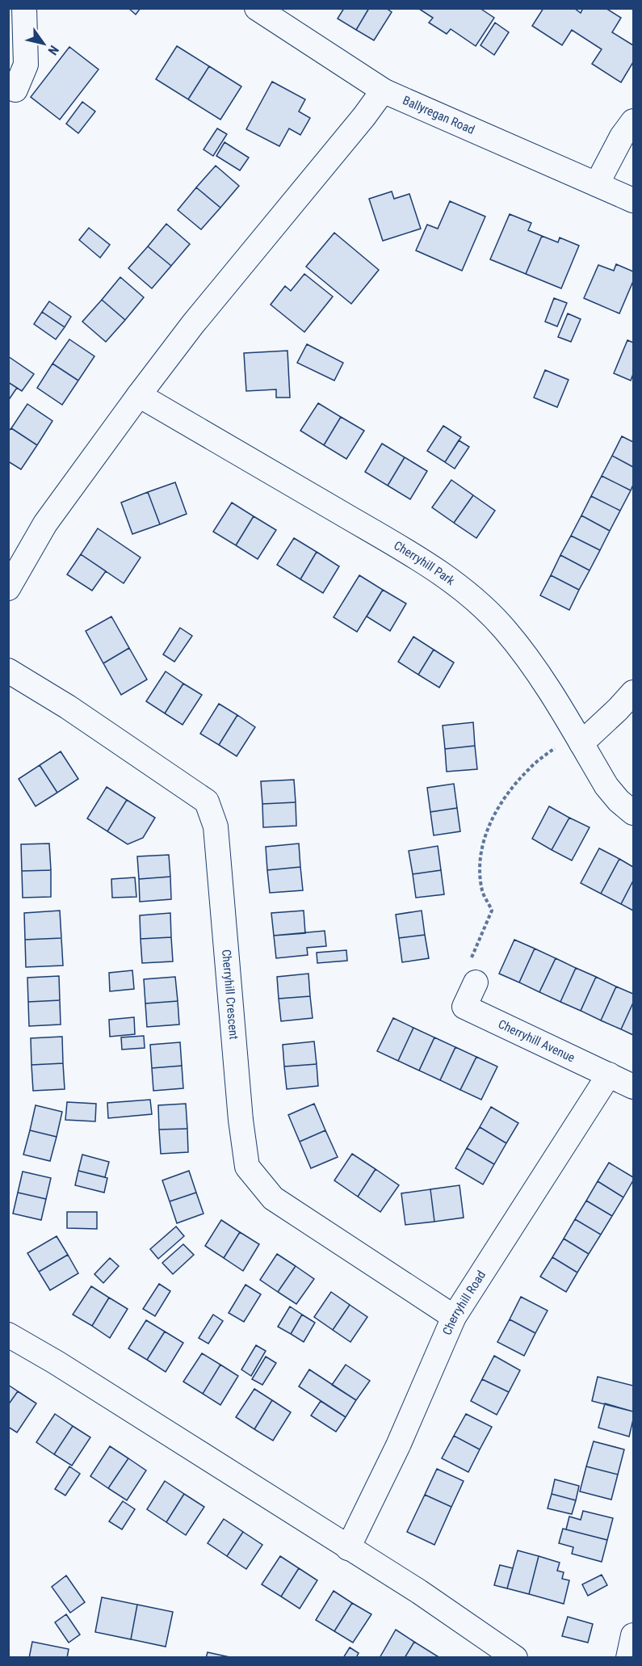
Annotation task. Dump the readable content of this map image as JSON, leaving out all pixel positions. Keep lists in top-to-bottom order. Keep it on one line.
{"streets":{"street":["Ballyregan Road","Cherryhill Park","Cherryhill Crescent","Cherryhill Avenue","Cherryhill Road"]},"crossings":[["Cherryhill Crescent","Cherryhill Road"],["Cherryhill Avenue","Cherryhill Road"]],"north":"bottom right"}
